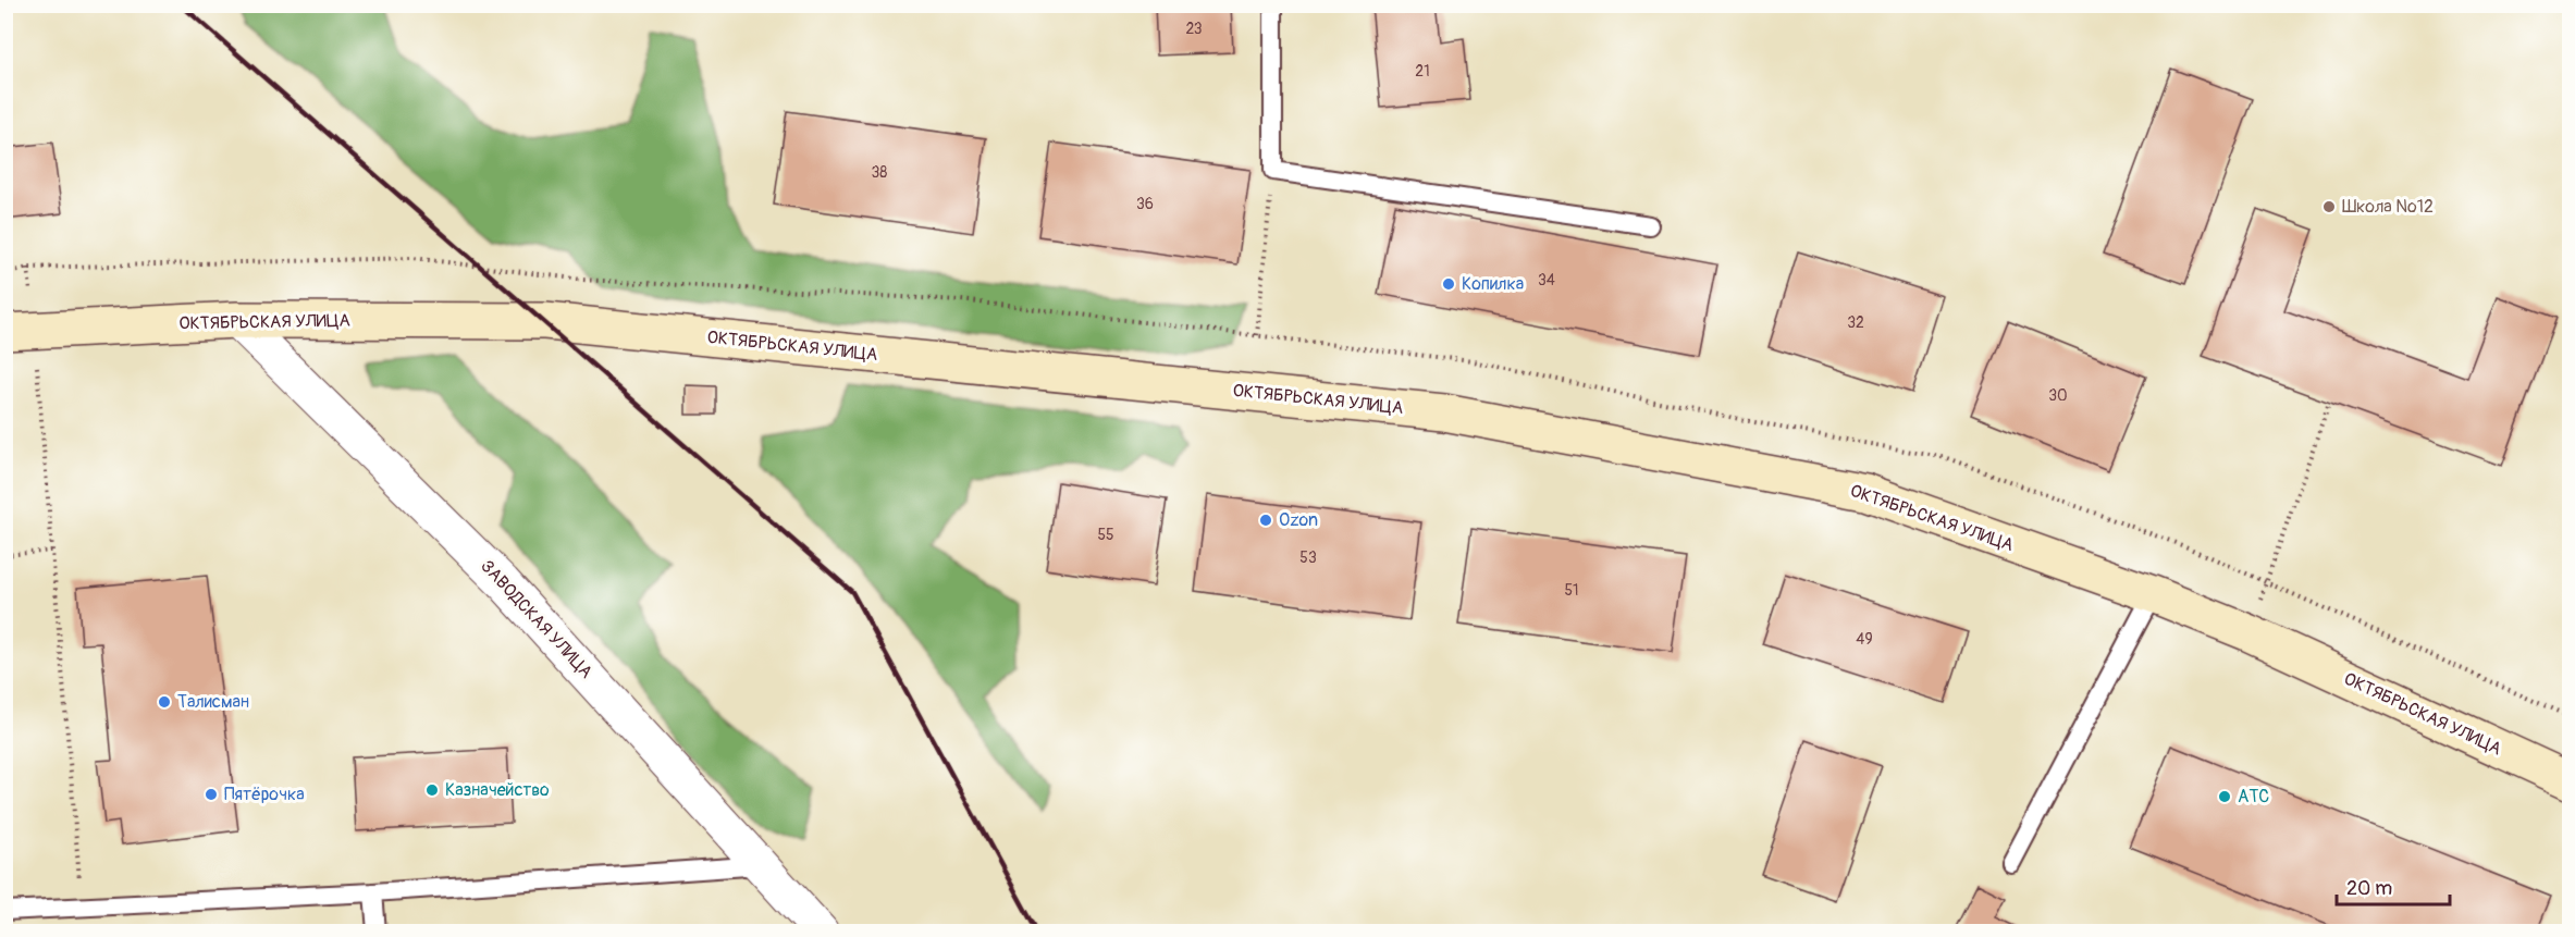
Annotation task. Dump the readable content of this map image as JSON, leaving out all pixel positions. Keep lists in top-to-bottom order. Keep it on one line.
{"streets":{"main road":["ОКТЯБРЬСКАЯ УЛИЦА"],"street":["ЗАВОДСКАЯ УЛИЦА"]},"crossings":[["ОКТЯБРЬСКАЯ УЛИЦА","ЗАВОДСКАЯ УЛИЦА"]],"places":["Школа №12","Копилка","Ozon","Талисман","Казначейство","Пятёрочка","АТС"],"house_numbers":["23","21","38","36","34","32","30","55","53","51","49"],"scale_bar":"20 m"}
